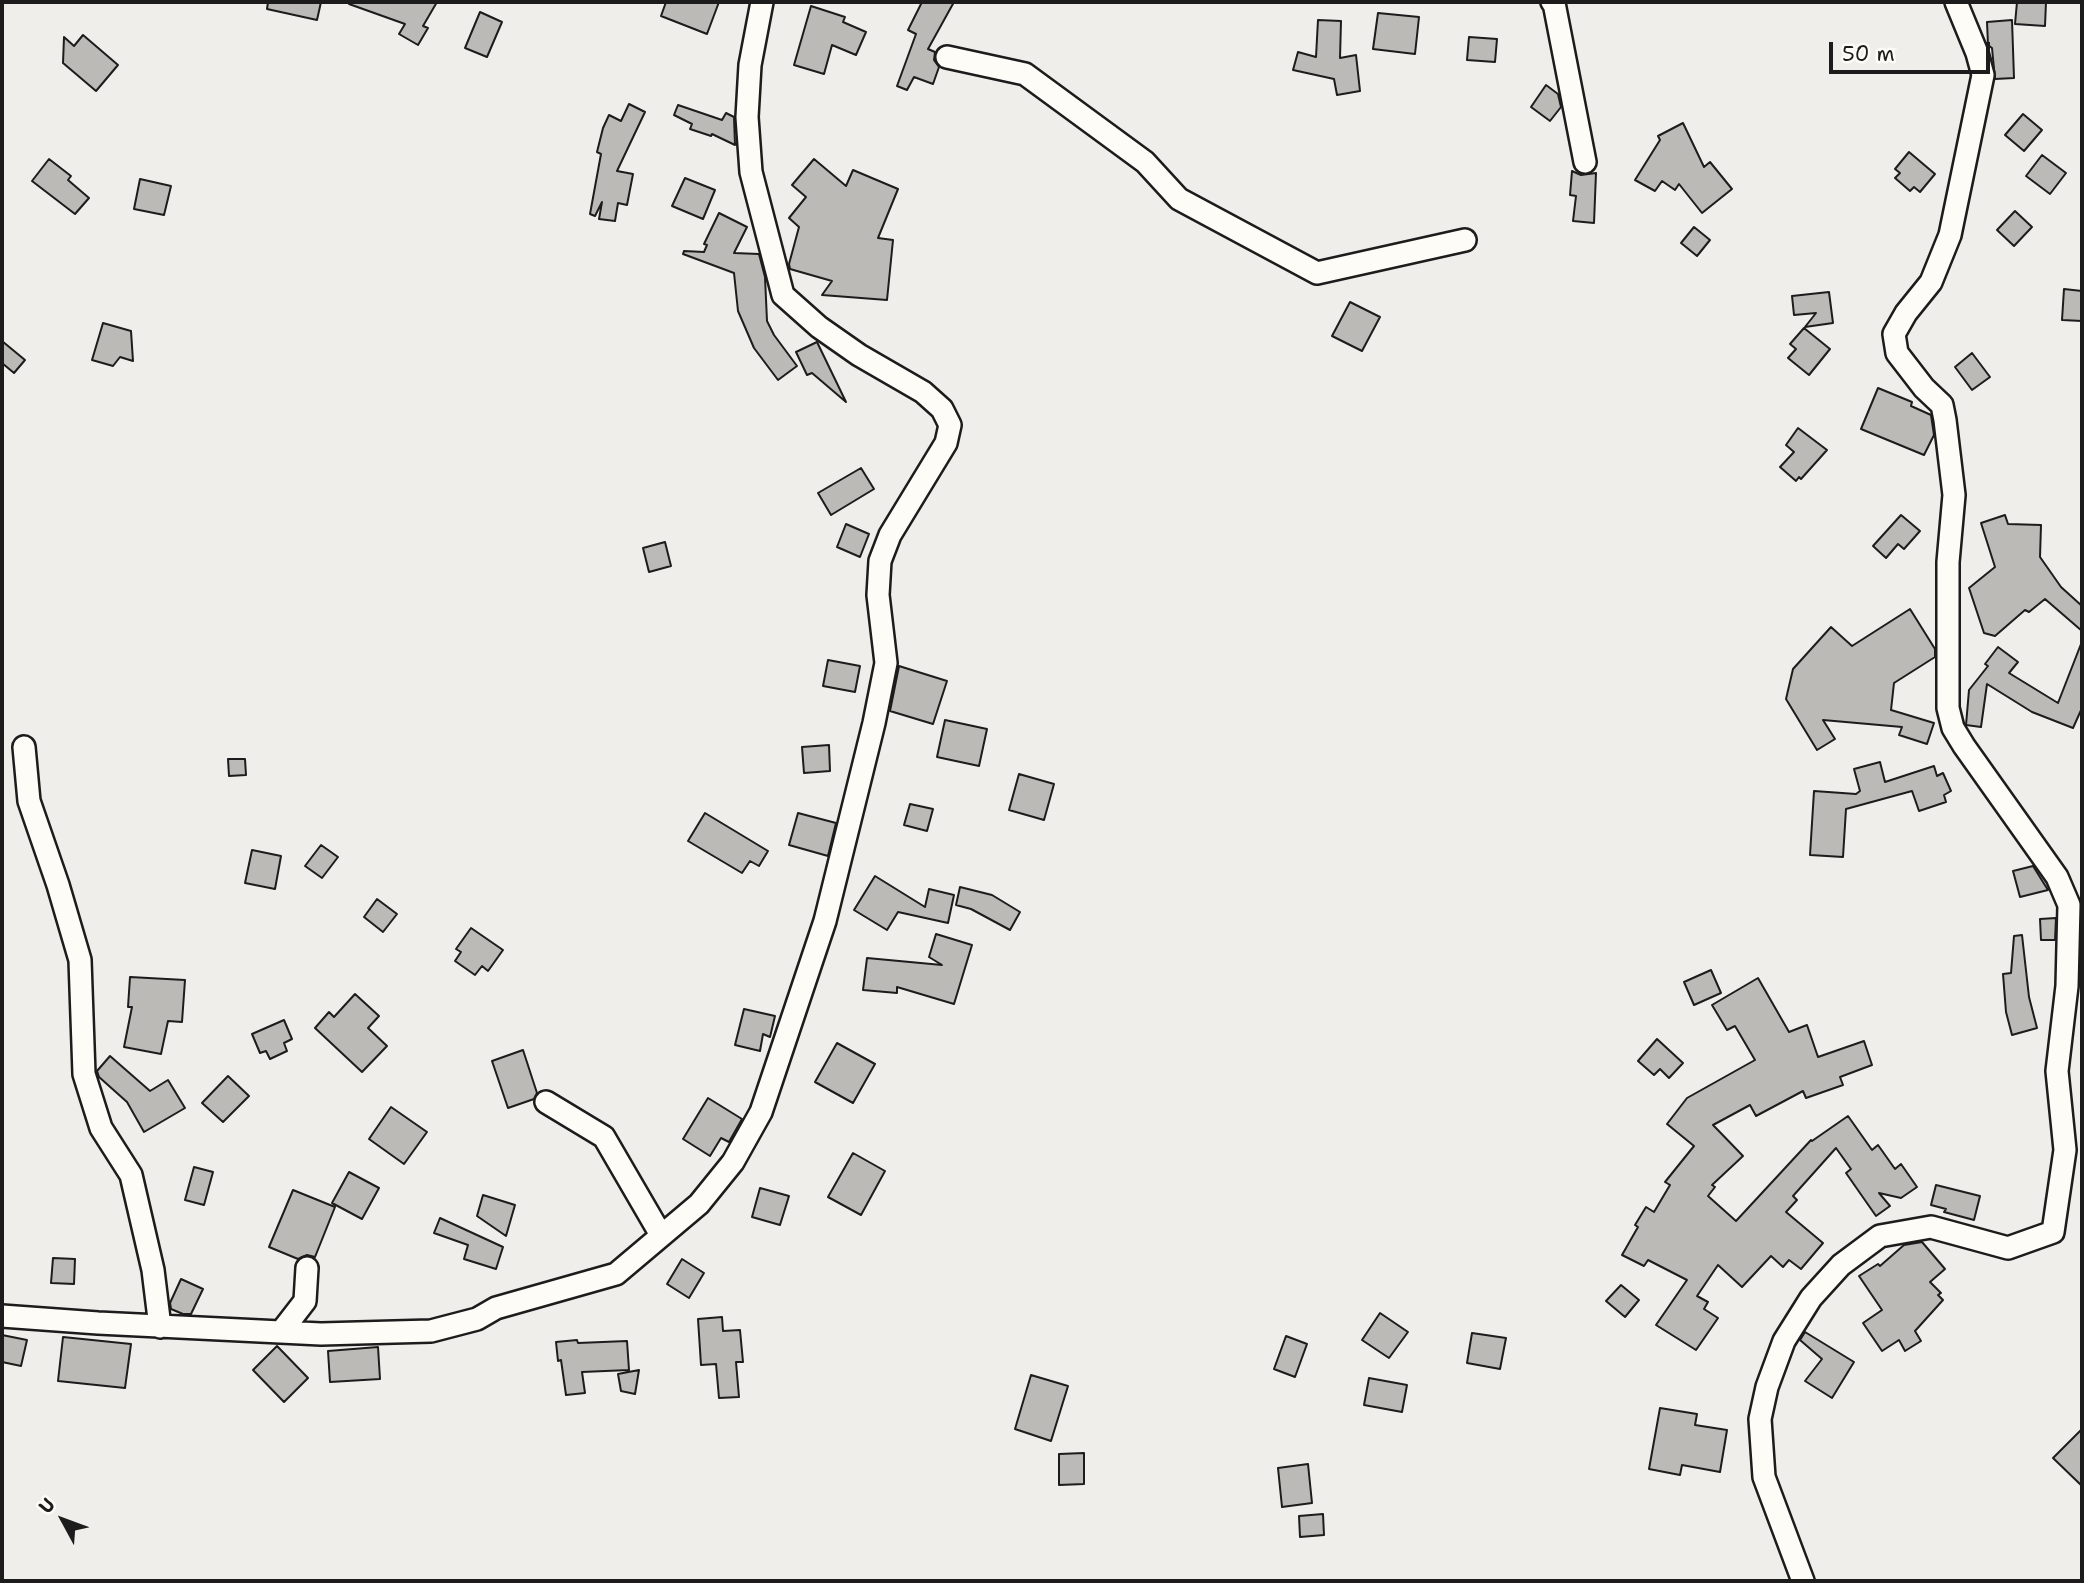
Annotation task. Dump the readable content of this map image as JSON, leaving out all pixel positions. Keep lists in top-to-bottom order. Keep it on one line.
{"scale_bar":"50 m","north":"top left"}
